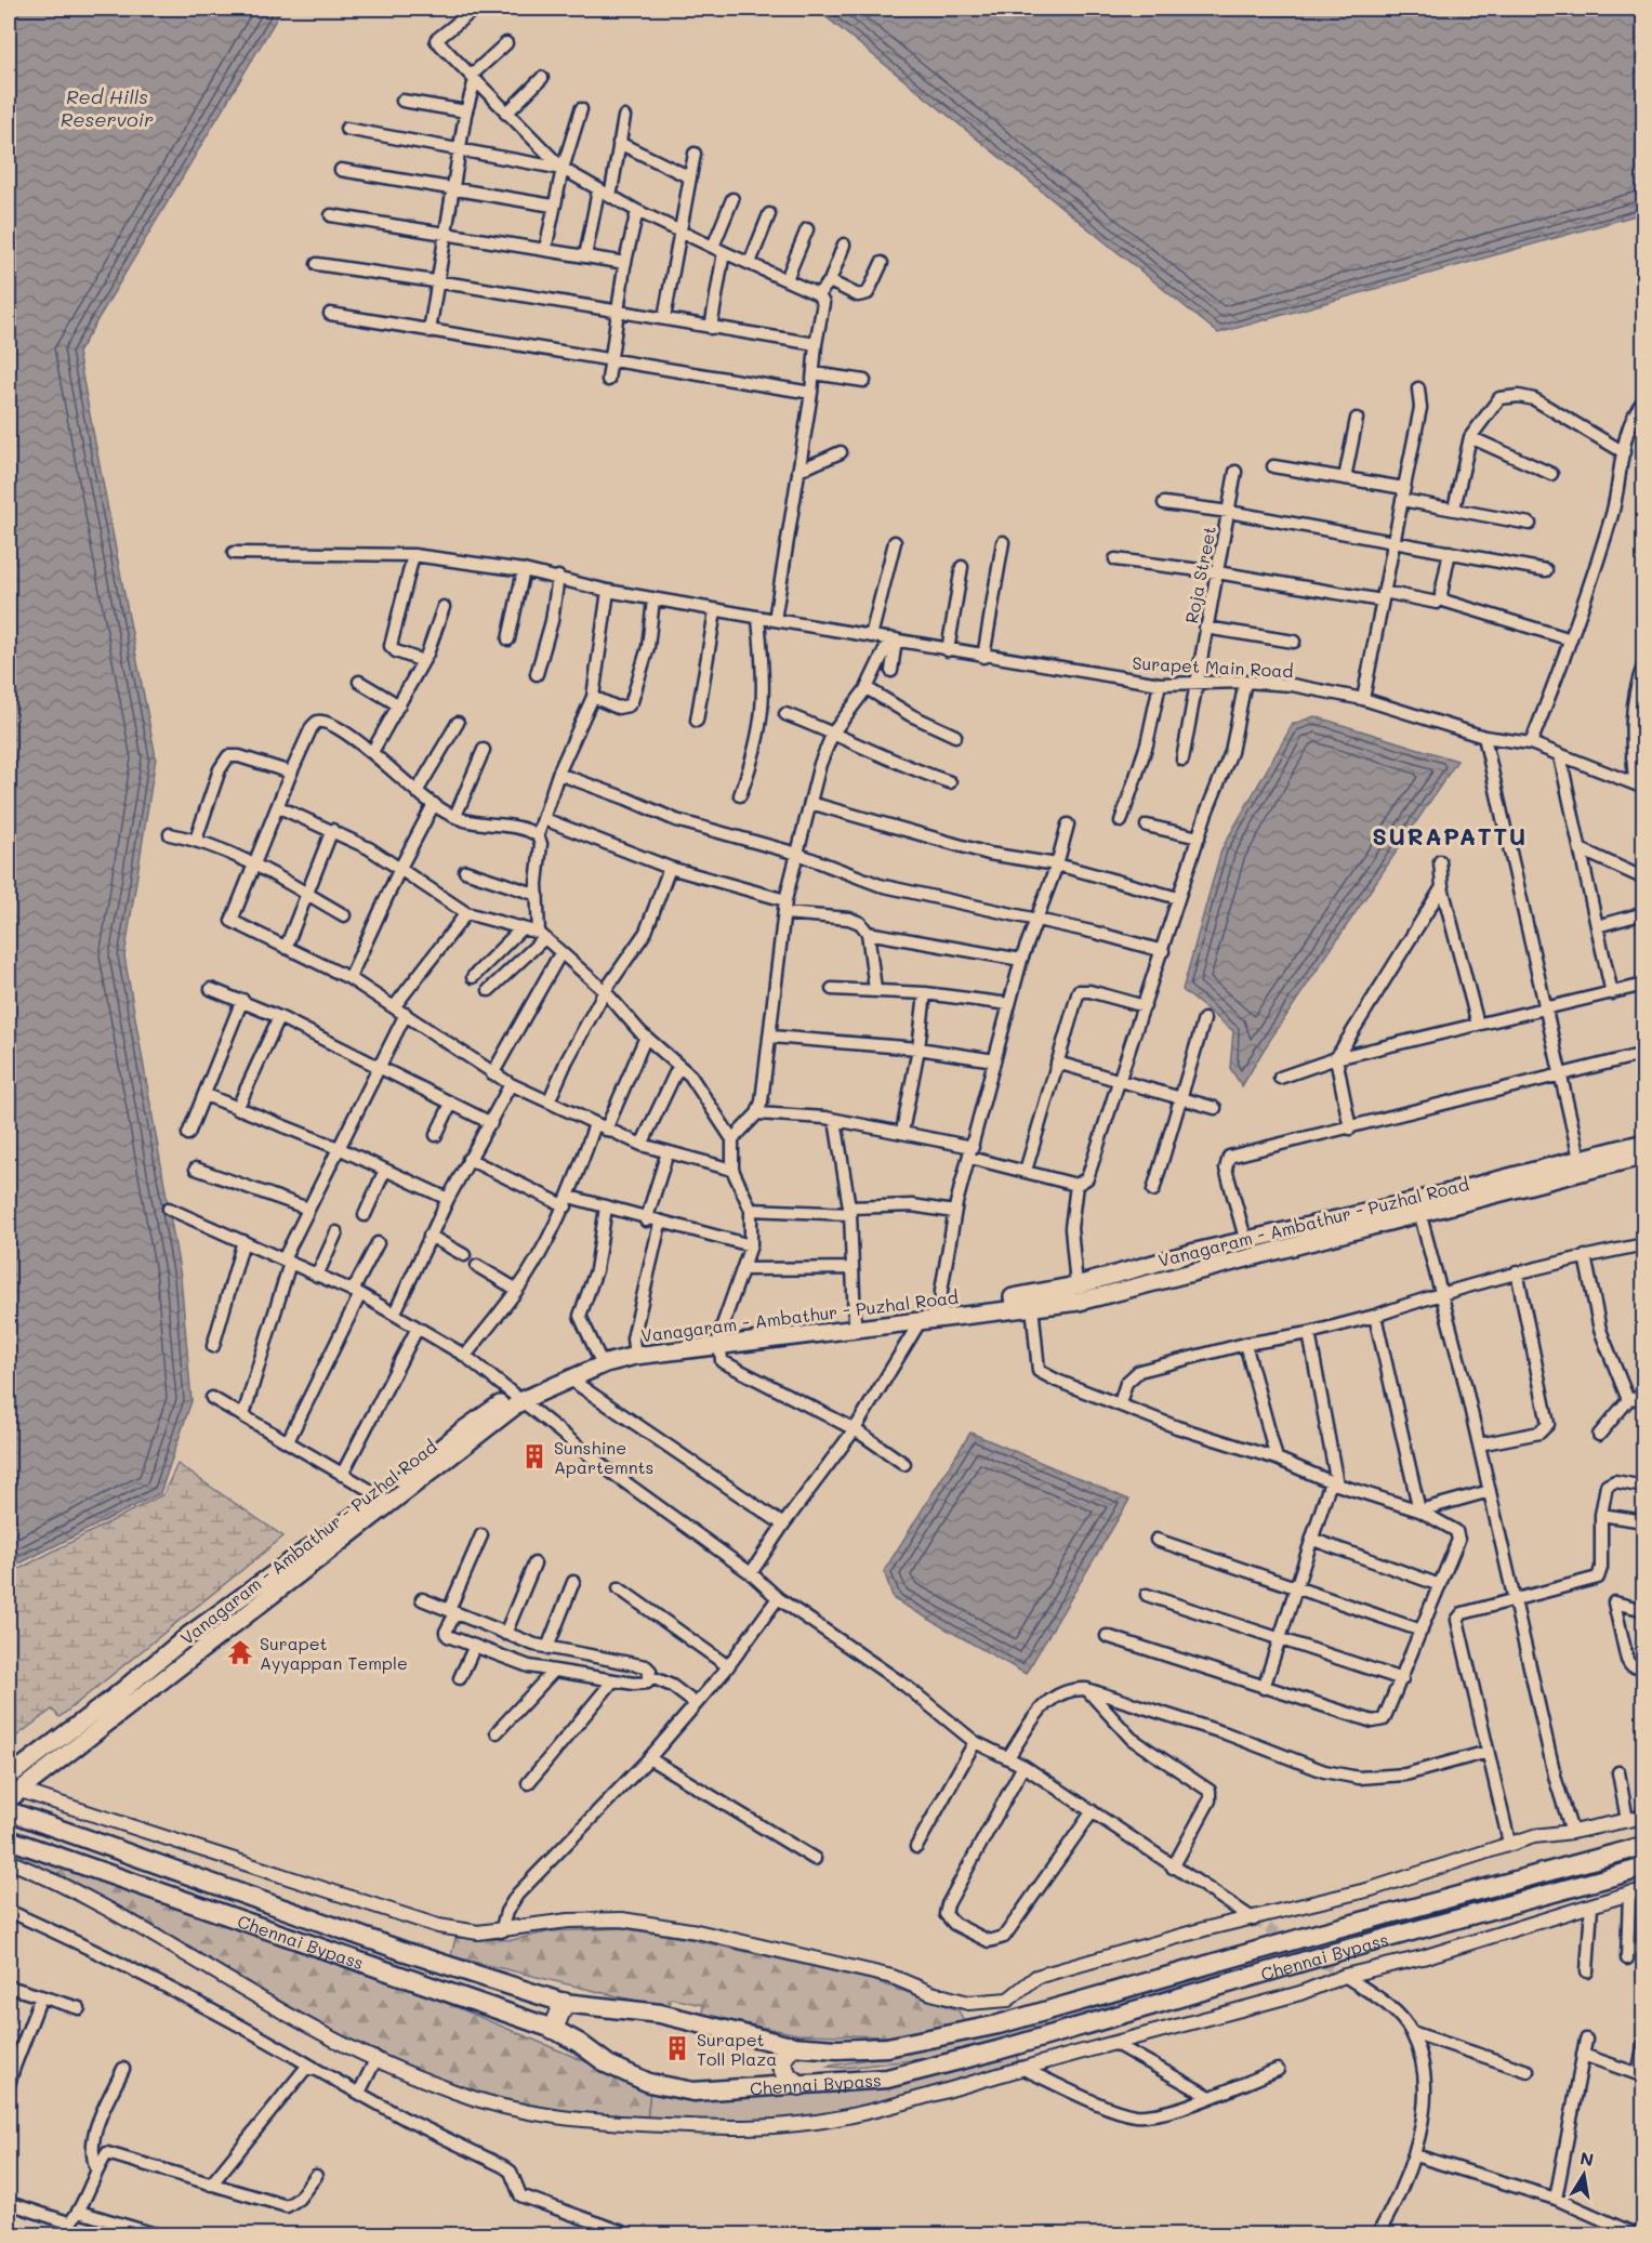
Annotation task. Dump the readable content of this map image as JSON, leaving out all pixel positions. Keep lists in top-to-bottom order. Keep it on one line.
{"streets":{"highway":["Chennai Bypass"],"main road":["Vanagaram - Ambathur - Puzhal Road"],"street":["Roja Street","Surapet Main Road"]},"crossings":[["Roja Street","Surapet Main Road"]],"districts":["SURAPATTU"],"water":["Red Hills Reservoir"],"places":{"building":["Sunshine Apartemnts","Surapet Toll Plaza"],"temple":["Surapet Ayyappan Temple"]},"north":"top"}
